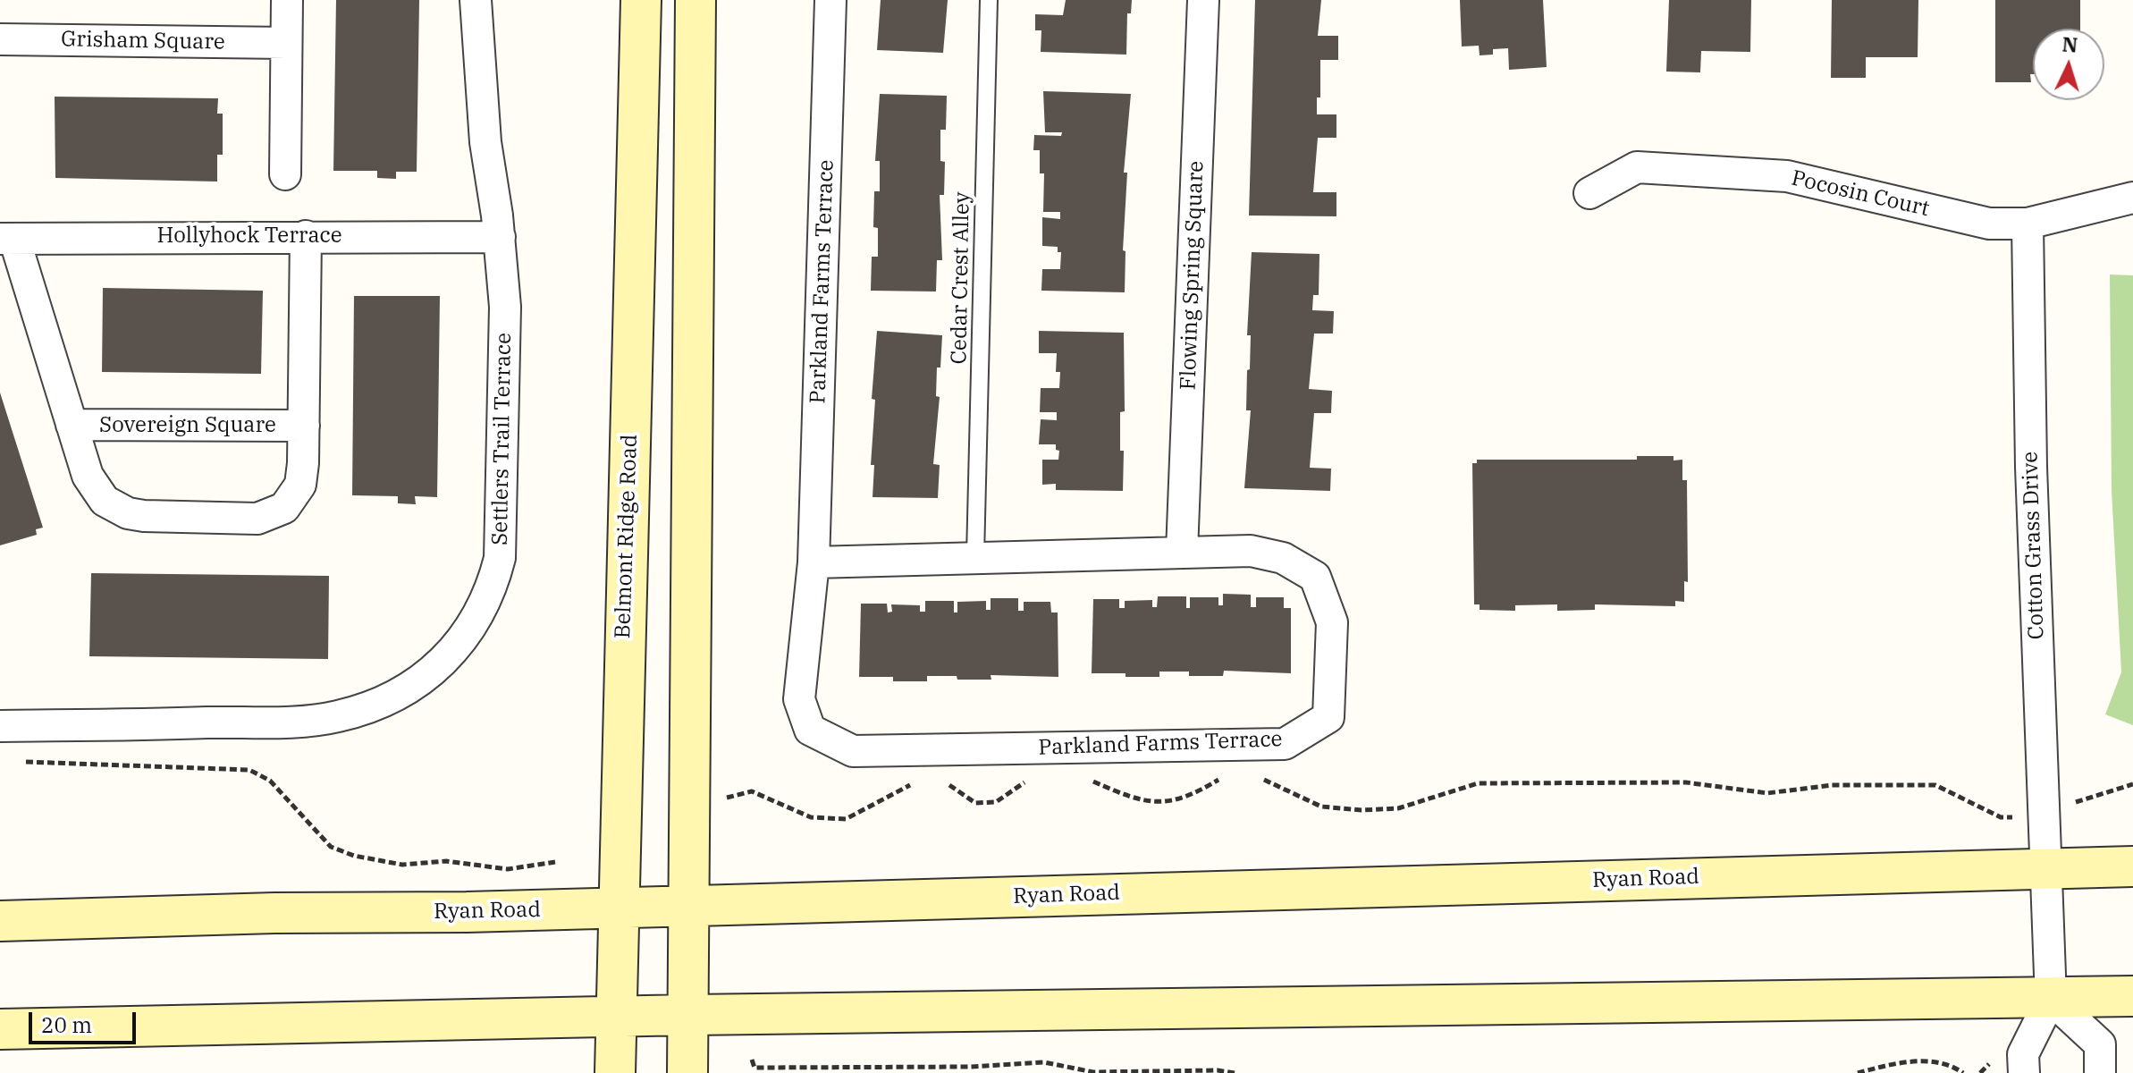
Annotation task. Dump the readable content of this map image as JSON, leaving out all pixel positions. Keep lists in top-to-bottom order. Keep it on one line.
{"streets":{"main road":["Belmont Ridge Road","Ryan Road"],"street":["Grisham Square","Pocosin Court","Hollyhock Terrace","Flowing Spring Square","Parkland Farms Terrace","Sovereign Square","Settlers Trail Terrace","Cotton Grass Drive"],"lane":["Cedar Crest Alley"]},"crossings":[["Pocosin Court","Cotton Grass Drive"],["Hollyhock Terrace","Sovereign Square"],["Hollyhock Terrace","Settlers Trail Terrace"],["Flowing Spring Square","Parkland Farms Terrace"],["Cedar Crest Alley","Parkland Farms Terrace"],["Belmont Ridge Road","Ryan Road"],["Cotton Grass Drive","Ryan Road"]],"scale_bar":"20 m","north":"top"}
